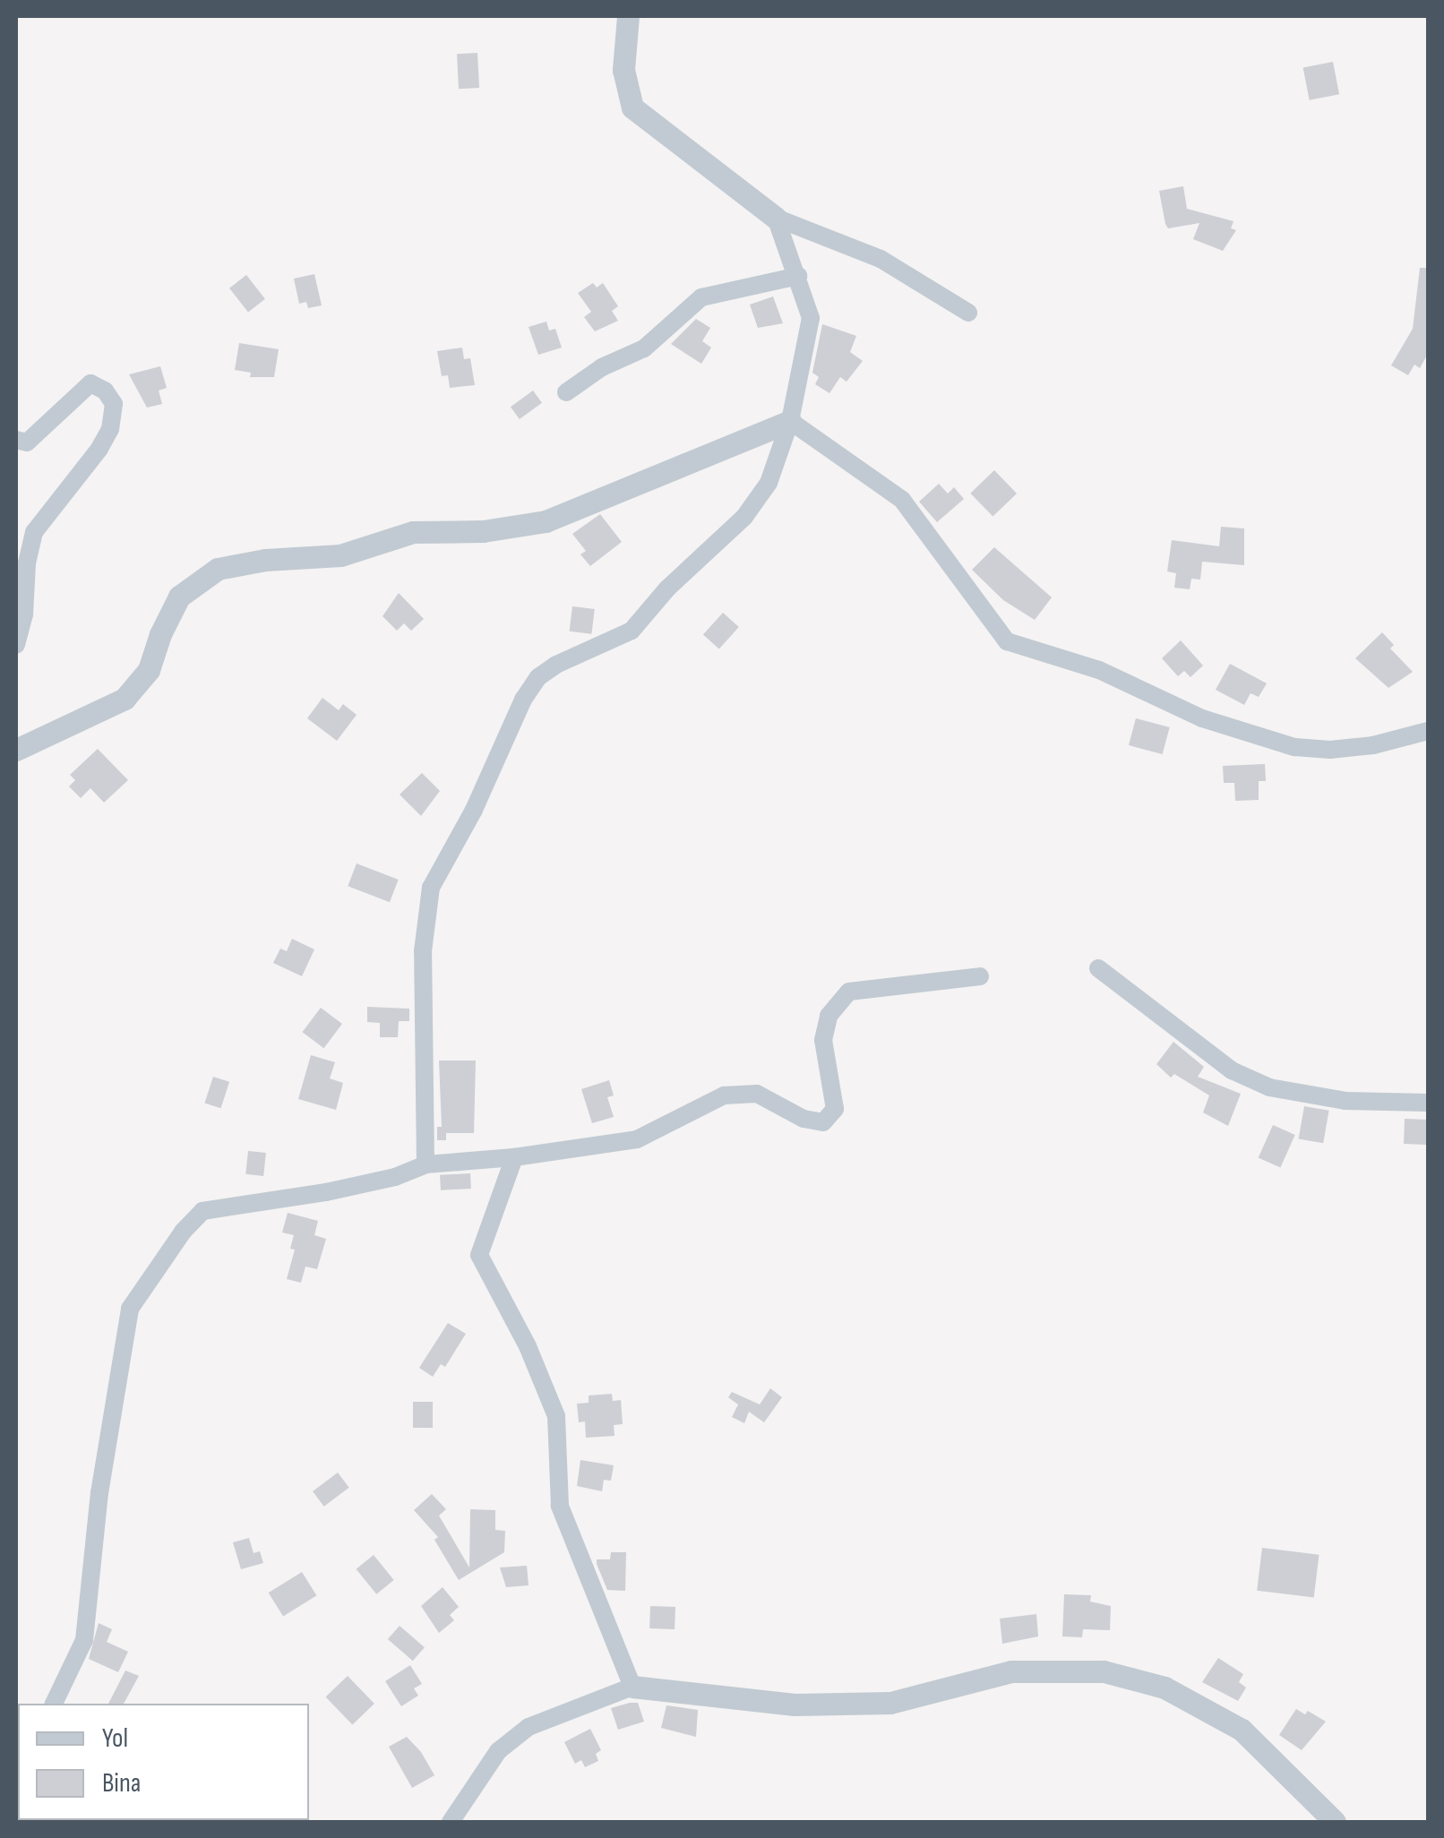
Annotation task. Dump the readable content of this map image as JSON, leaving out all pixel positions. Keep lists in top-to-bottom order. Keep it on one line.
{"legend":["Yol","Bina"]}
